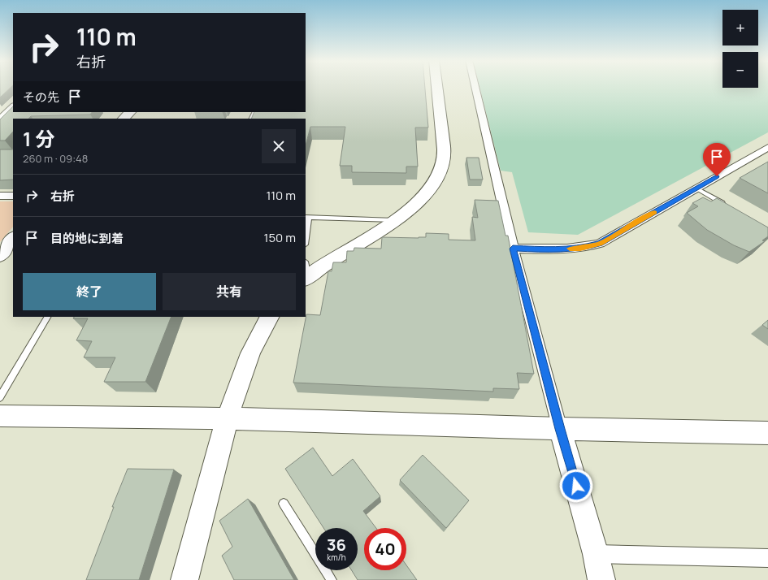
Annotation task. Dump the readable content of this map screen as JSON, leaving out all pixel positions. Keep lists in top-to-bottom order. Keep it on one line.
{"page":{"map_buttons":["+","−"],"turn":["110 m","右折"],"then":"その先","heading":["1 分","260 m · 09:48"],"list":[{"name":"右折","value":"110 m"},{"name":"目的地に到着","value":"150 m"}],"buttons":["終了","共有"],"speed":"36 km/h","limit":"40"}}
